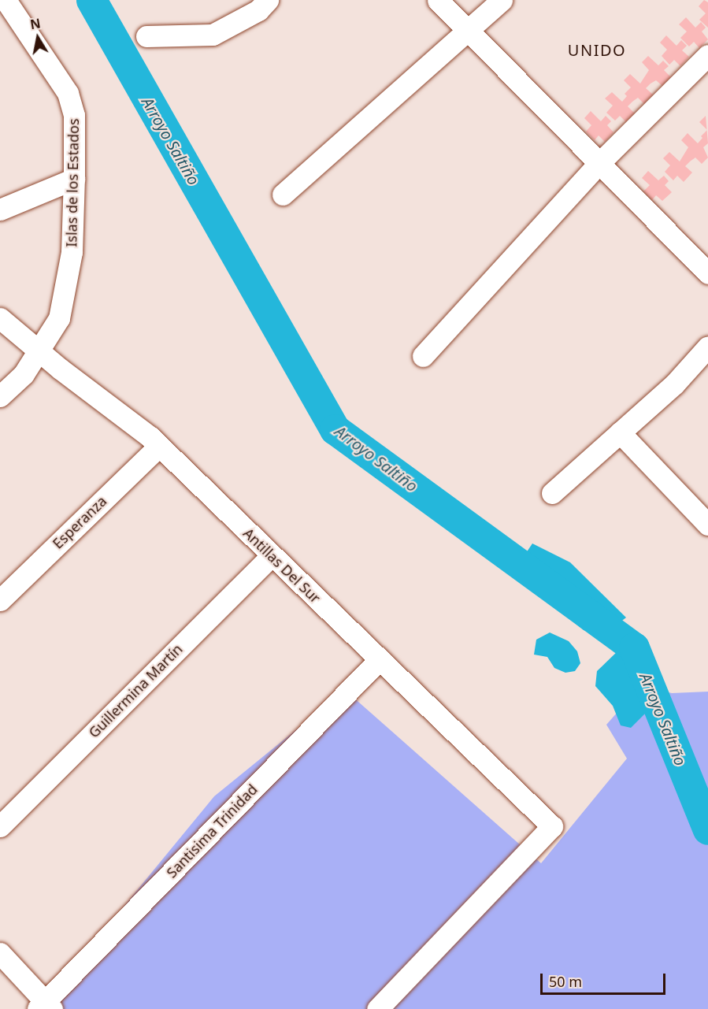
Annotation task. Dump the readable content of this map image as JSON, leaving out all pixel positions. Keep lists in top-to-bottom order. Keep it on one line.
{"streets":{"street":["Islas de los Estados","Esperanza","Antillas Del Sur","Guillermina Martín","Santisima Trinidad"]},"crossings":[["Islas de los Estados","Antillas Del Sur"],["Esperanza","Antillas Del Sur"],["Antillas Del Sur","Guillermina Martín"],["Antillas Del Sur","Santisima Trinidad"]],"districts":["UNIDO"],"water":["Arroyo Saltiño"],"scale_bar":"50 m","north":"top"}
